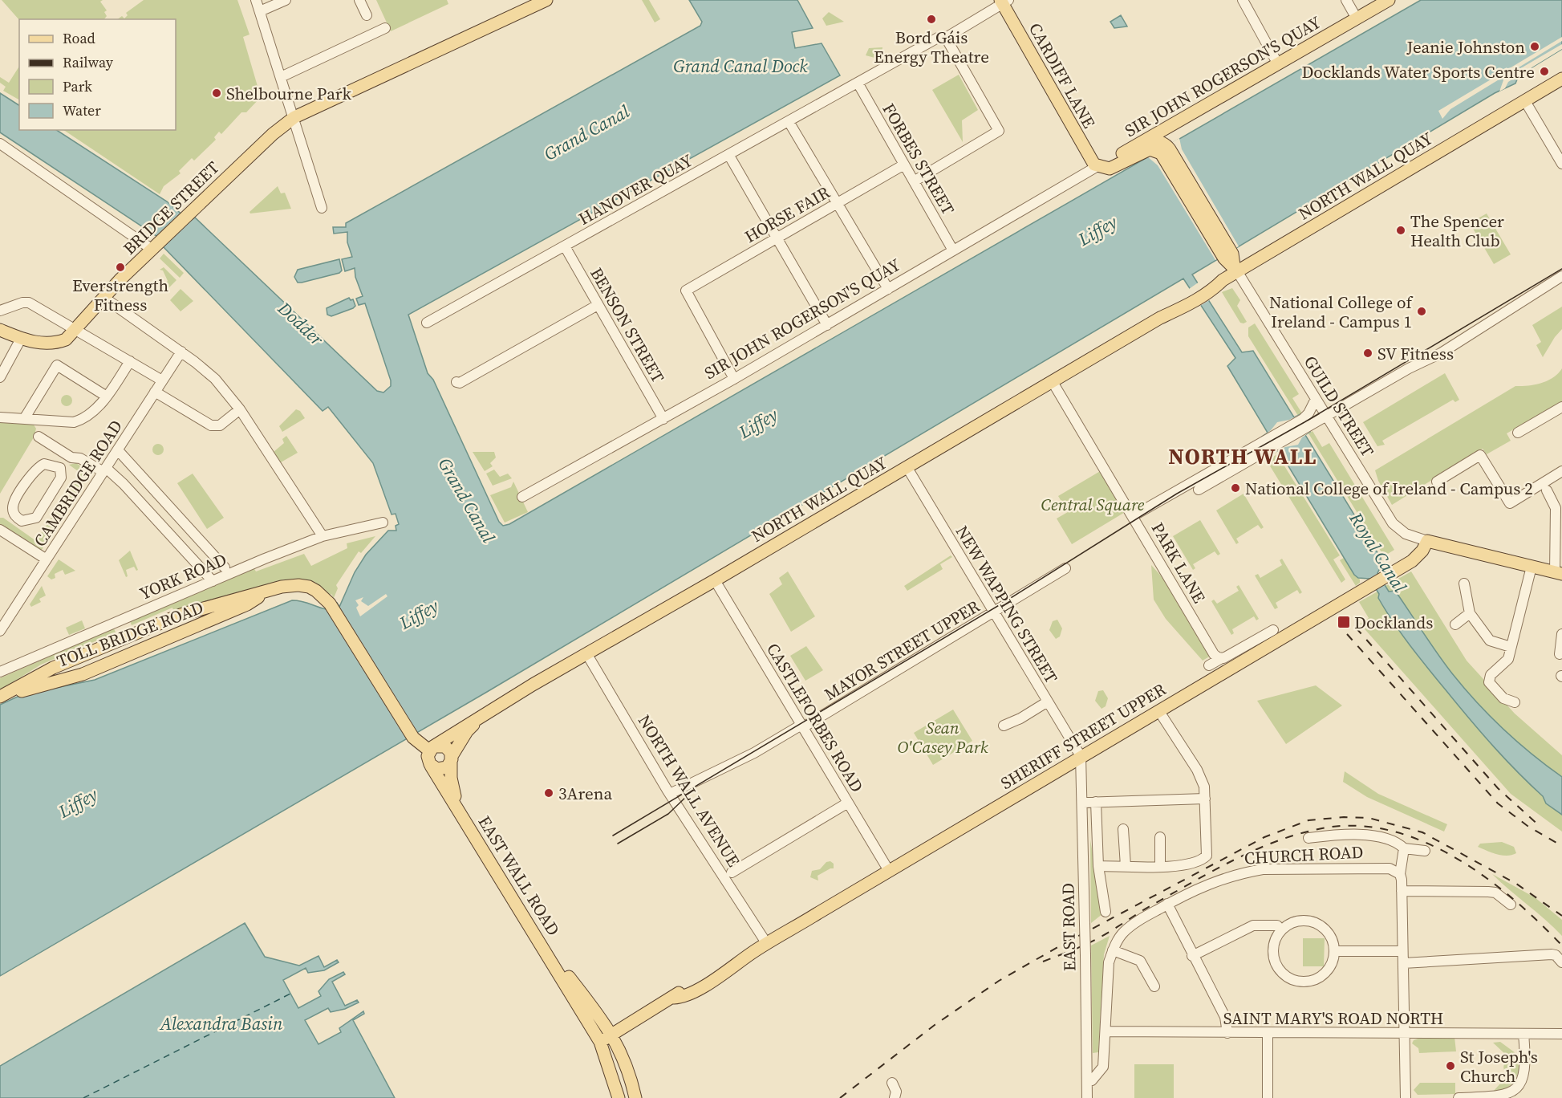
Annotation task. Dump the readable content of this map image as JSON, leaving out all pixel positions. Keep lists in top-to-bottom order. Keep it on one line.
{"streets":{"main road":["CARDIFF LANE","SIR JOHN ROGERSON'S QUAY","NORTH WALL QUAY","BRIDGE STREET","TOLL BRIDGE ROAD","SHERIFF STREET UPPER","EAST WALL ROAD"],"street":["FORBES STREET","HANOVER QUAY","HORSE FAIR","BENSON STREET","GUILD STREET","CAMBRIDGE ROAD","PARK LANE","YORK ROAD","NEW WAPPING STREET","MAYOR STREET UPPER","CASTLEFORBES ROAD","NORTH WALL AVENUE","CHURCH ROAD","EAST ROAD","SAINT MARY'S ROAD NORTH"]},"crossings":[["CARDIFF LANE","SIR JOHN ROGERSON'S QUAY"],["CARDIFF LANE","HANOVER QUAY"],["SIR JOHN ROGERSON'S QUAY","FORBES STREET"],["SIR JOHN ROGERSON'S QUAY","HORSE FAIR"],["SIR JOHN ROGERSON'S QUAY","BENSON STREET"],["FORBES STREET","HANOVER QUAY"],["FORBES STREET","HORSE FAIR"],["NORTH WALL QUAY","GUILD STREET"],["NORTH WALL QUAY","PARK LANE"],["NORTH WALL QUAY","NEW WAPPING STREET"],["NORTH WALL QUAY","TOLL BRIDGE ROAD"],["NORTH WALL QUAY","CASTLEFORBES ROAD"],["NORTH WALL QUAY","NORTH WALL AVENUE"],["NORTH WALL QUAY","EAST WALL ROAD"],["HANOVER QUAY","BENSON STREET"],["GUILD STREET","SHERIFF STREET UPPER"],["NEW WAPPING STREET","MAYOR STREET UPPER"],["NEW WAPPING STREET","SHERIFF STREET UPPER"],["NEW WAPPING STREET","EAST ROAD"],["TOLL BRIDGE ROAD","EAST WALL ROAD"],["MAYOR STREET UPPER","CASTLEFORBES ROAD"],["MAYOR STREET UPPER","NORTH WALL AVENUE"],["CASTLEFORBES ROAD","SHERIFF STREET UPPER"],["SHERIFF STREET UPPER","NORTH WALL AVENUE"],["SHERIFF STREET UPPER","EAST WALL ROAD"],["SHERIFF STREET UPPER","EAST ROAD"],["CHURCH ROAD","EAST ROAD"],["CHURCH ROAD","SAINT MARY'S ROAD NORTH"]],"districts":["NORTH WALL"],"water":["Grand Canal Dock","Grand Canal","Liffey","Dodder","Royal Canal","Alexandra Basin"],"parks":["Central Square","Sean O'Casey Park"],"places":{"other":["Bord Gáis Energy Theatre","Jeanie Johnston","Docklands Water Sports Centre","Shelbourne Park","The Spencer Health Club","Everstrength Fitness","National College of Ireland - Campus 1","SV Fitness","National College of Ireland - Campus 2","3Arena","St Joseph's Church"],"transit":["Docklands"]},"legend":["Road","Railway","Park","Water"]}
